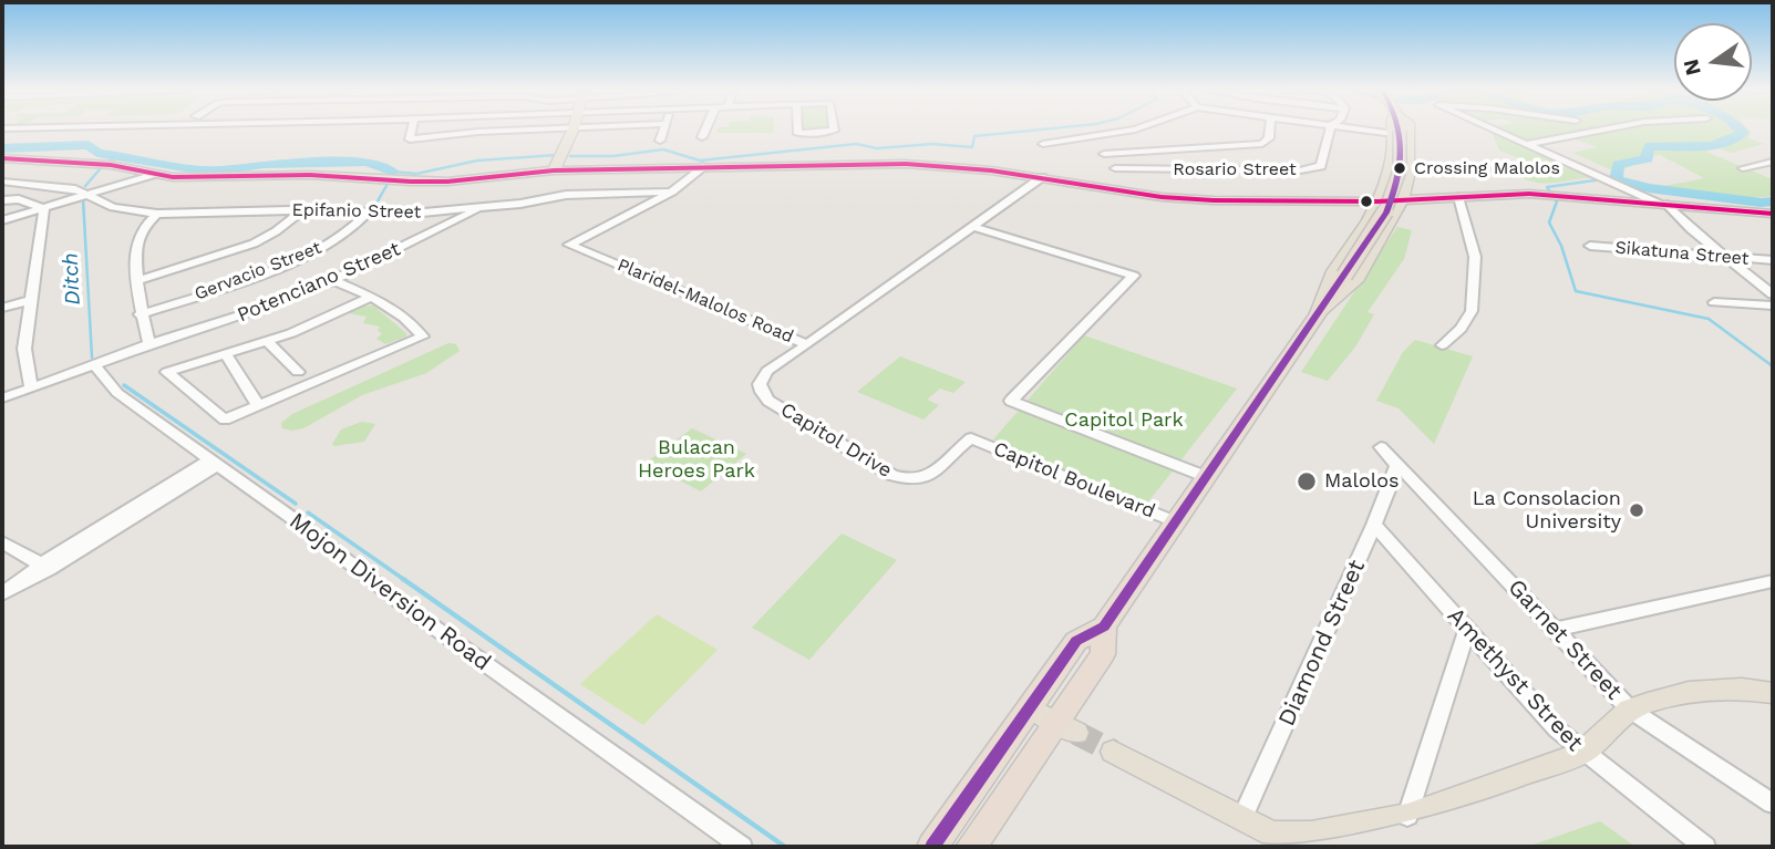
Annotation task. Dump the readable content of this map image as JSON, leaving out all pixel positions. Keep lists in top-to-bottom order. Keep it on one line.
{"streets":{"street":["Rosario Street","Epifanio Street","Sikatuna Street","Gervacio Street","Potenciano Street","Plaridel-Malolos Road","Capitol Drive","Capitol Boulevard","Mojon Diversion Road","Garnet Street","Diamond Street","Amethyst Street"]},"crossings":[["Epifanio Street","Gervacio Street"],["Epifanio Street","Potenciano Street"],["Epifanio Street","Plaridel-Malolos Road"],["Plaridel-Malolos Road","Capitol Drive"],["Capitol Drive","Capitol Boulevard"],["Garnet Street","Diamond Street"],["Diamond Street","Amethyst Street"]],"water":["Ditch"],"parks":["Capitol Park","Bulacan Heroes Park"],"places":["Crossing Malolos","Malolos","La Consolacion University"],"north":"left"}
